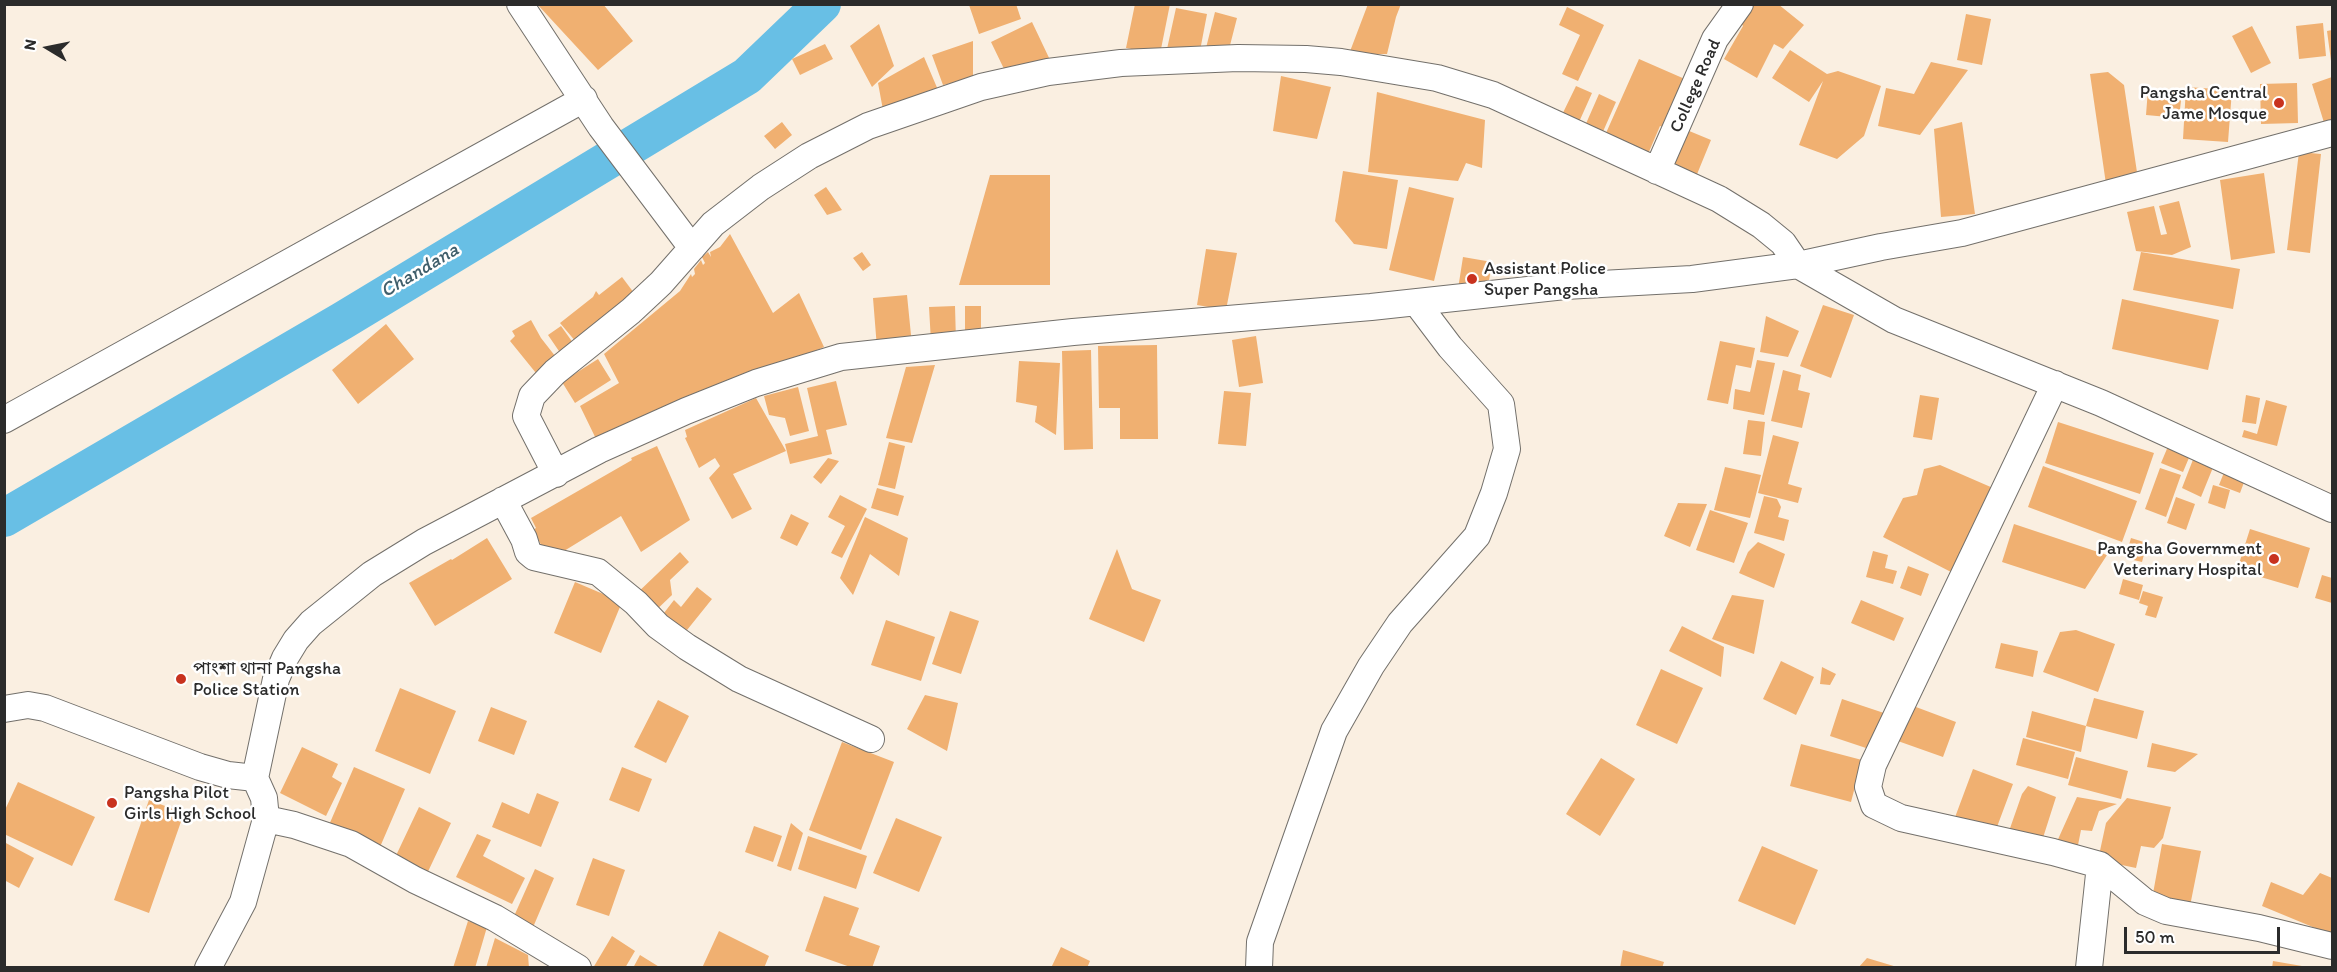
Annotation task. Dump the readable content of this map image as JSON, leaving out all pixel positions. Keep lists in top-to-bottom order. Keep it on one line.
{"streets":{"street":["College Road"]},"water":["Chandana"],"places":["Pangsha Central Jame Mosque","Assistant Police Super Pangsha","Pangsha Government Veterinary Hospital","পাংশা থানা Pangsha Police Station","Pangsha Pilot Girls High School"],"scale_bar":"50 m","north":"left"}
